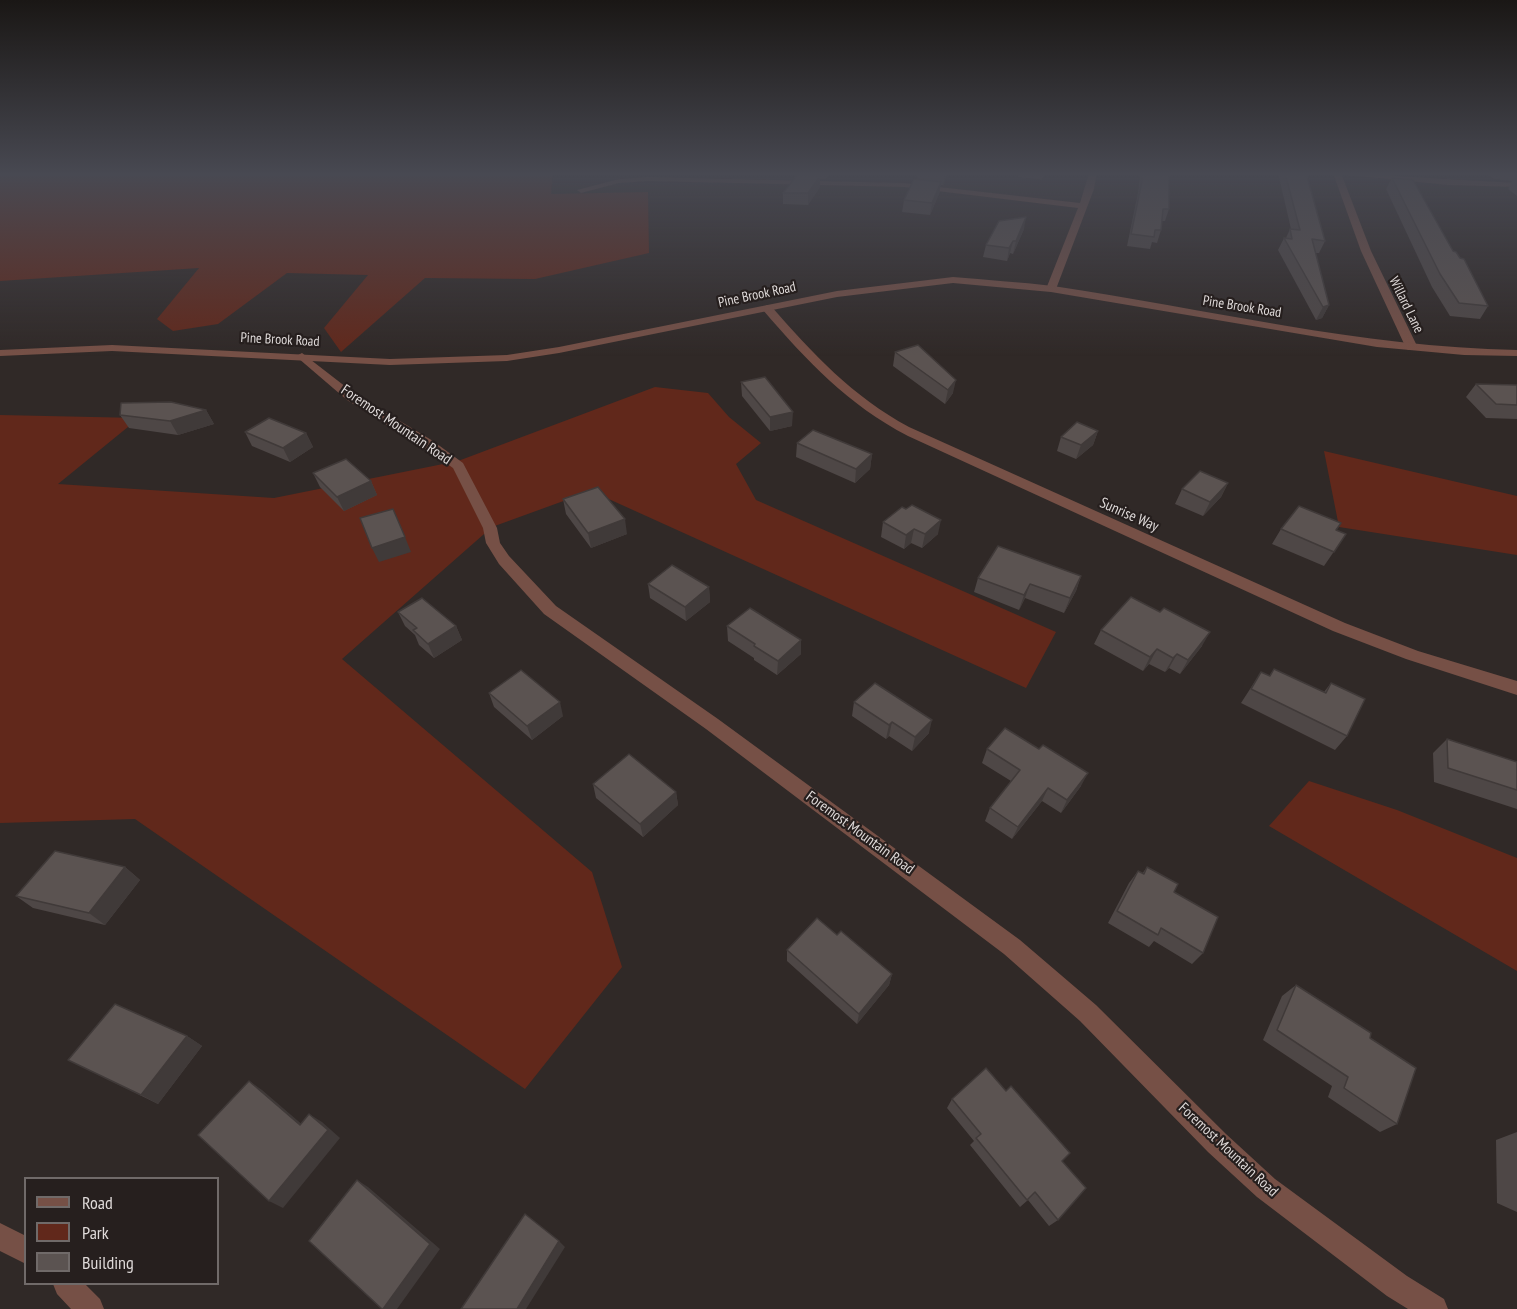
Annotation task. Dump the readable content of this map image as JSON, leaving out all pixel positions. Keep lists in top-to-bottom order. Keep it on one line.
{"streets":{"street":["Pine Brook Road","Willard Lane","Foremost Mountain Road","Sunrise Way"]},"crossings":[["Pine Brook Road","Willard Lane"],["Pine Brook Road","Foremost Mountain Road"],["Pine Brook Road","Sunrise Way"]],"legend":["Road","Park","Building"]}
